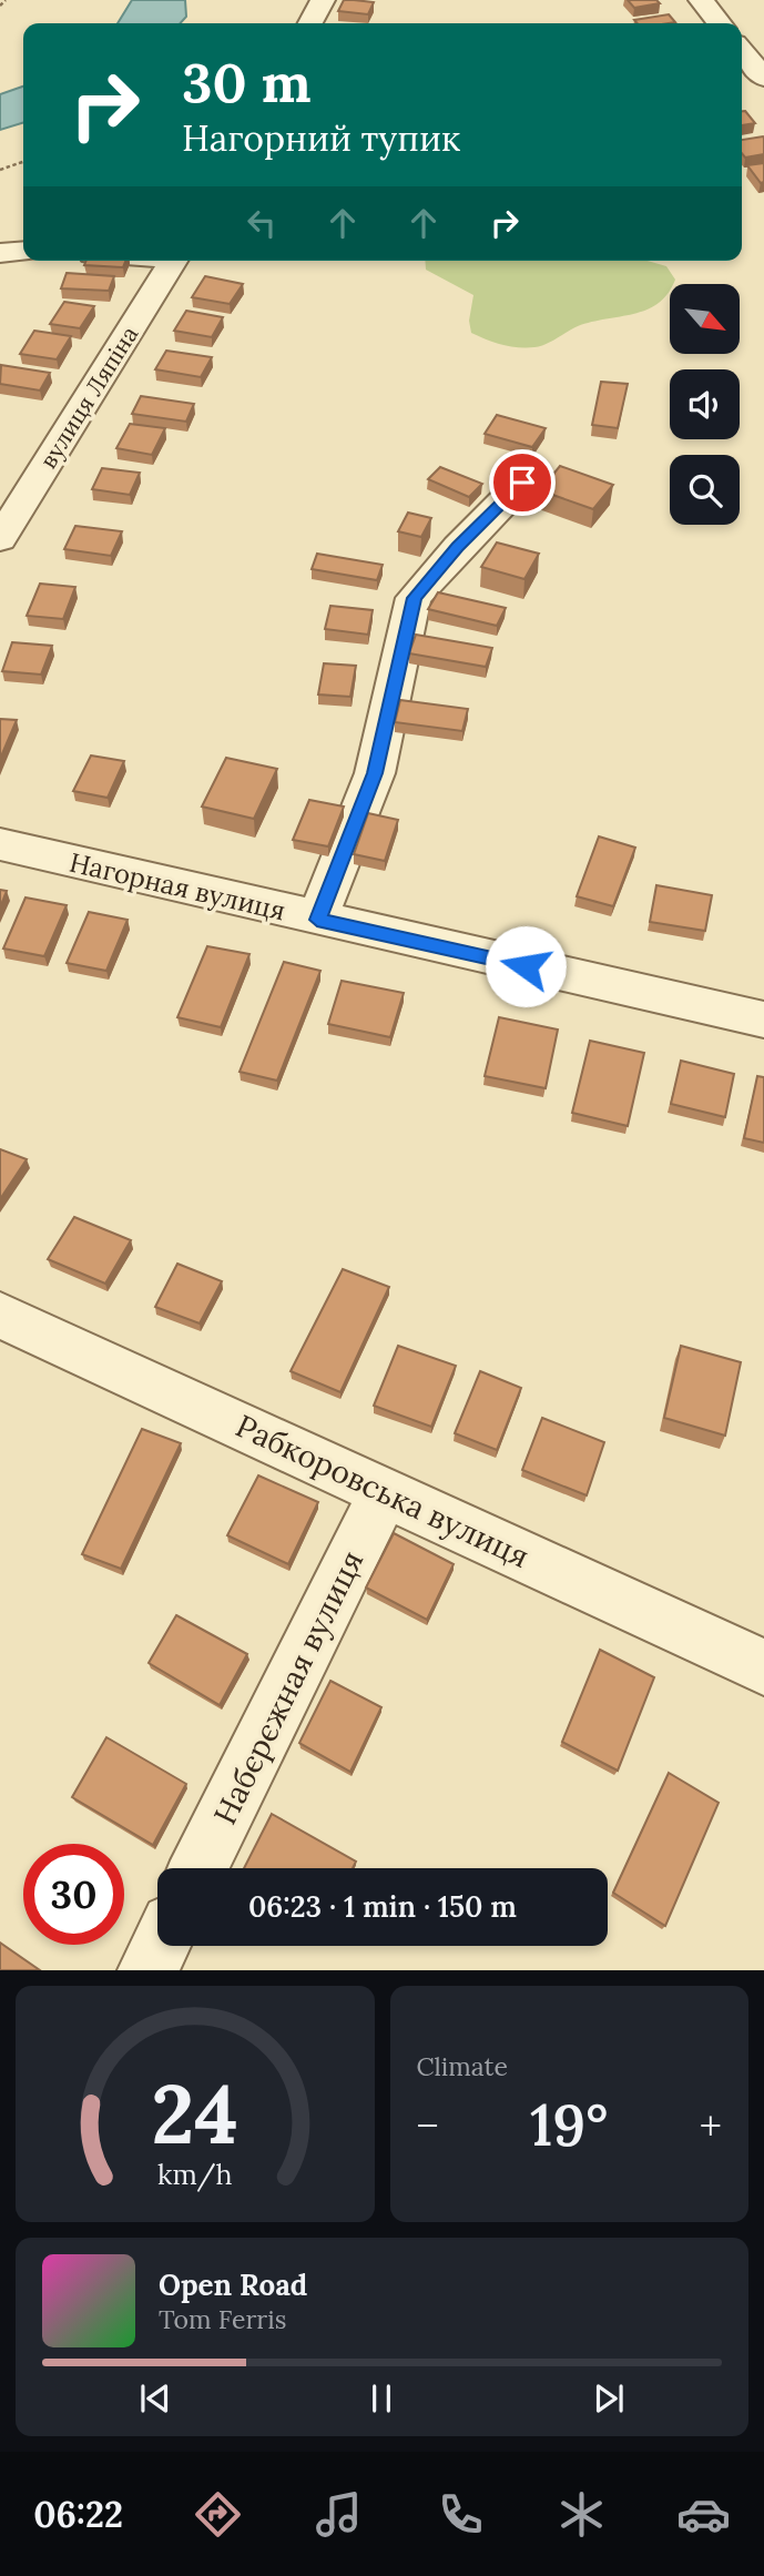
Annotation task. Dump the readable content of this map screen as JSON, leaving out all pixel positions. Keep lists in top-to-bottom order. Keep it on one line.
{"streets":{"street":["вулиця Ляпіна","Нагорная вулиця","Рабкоровська вулиця","Набєрєжная вулиця"]},"crossings":[["Рабкоровська вулиця","Набєрєжная вулиця"]],"north":"bottom right","page":{"turn":["30 m","Нагорний тупик"],"limit":"30","trip":"06:23 · 1 min · 150 m","tile":"Climate","heat":["−","19°","+"],"song":["Open Road","Tom Ferris"],"tabs":"06:22","gauge":["24","km/h"]}}
